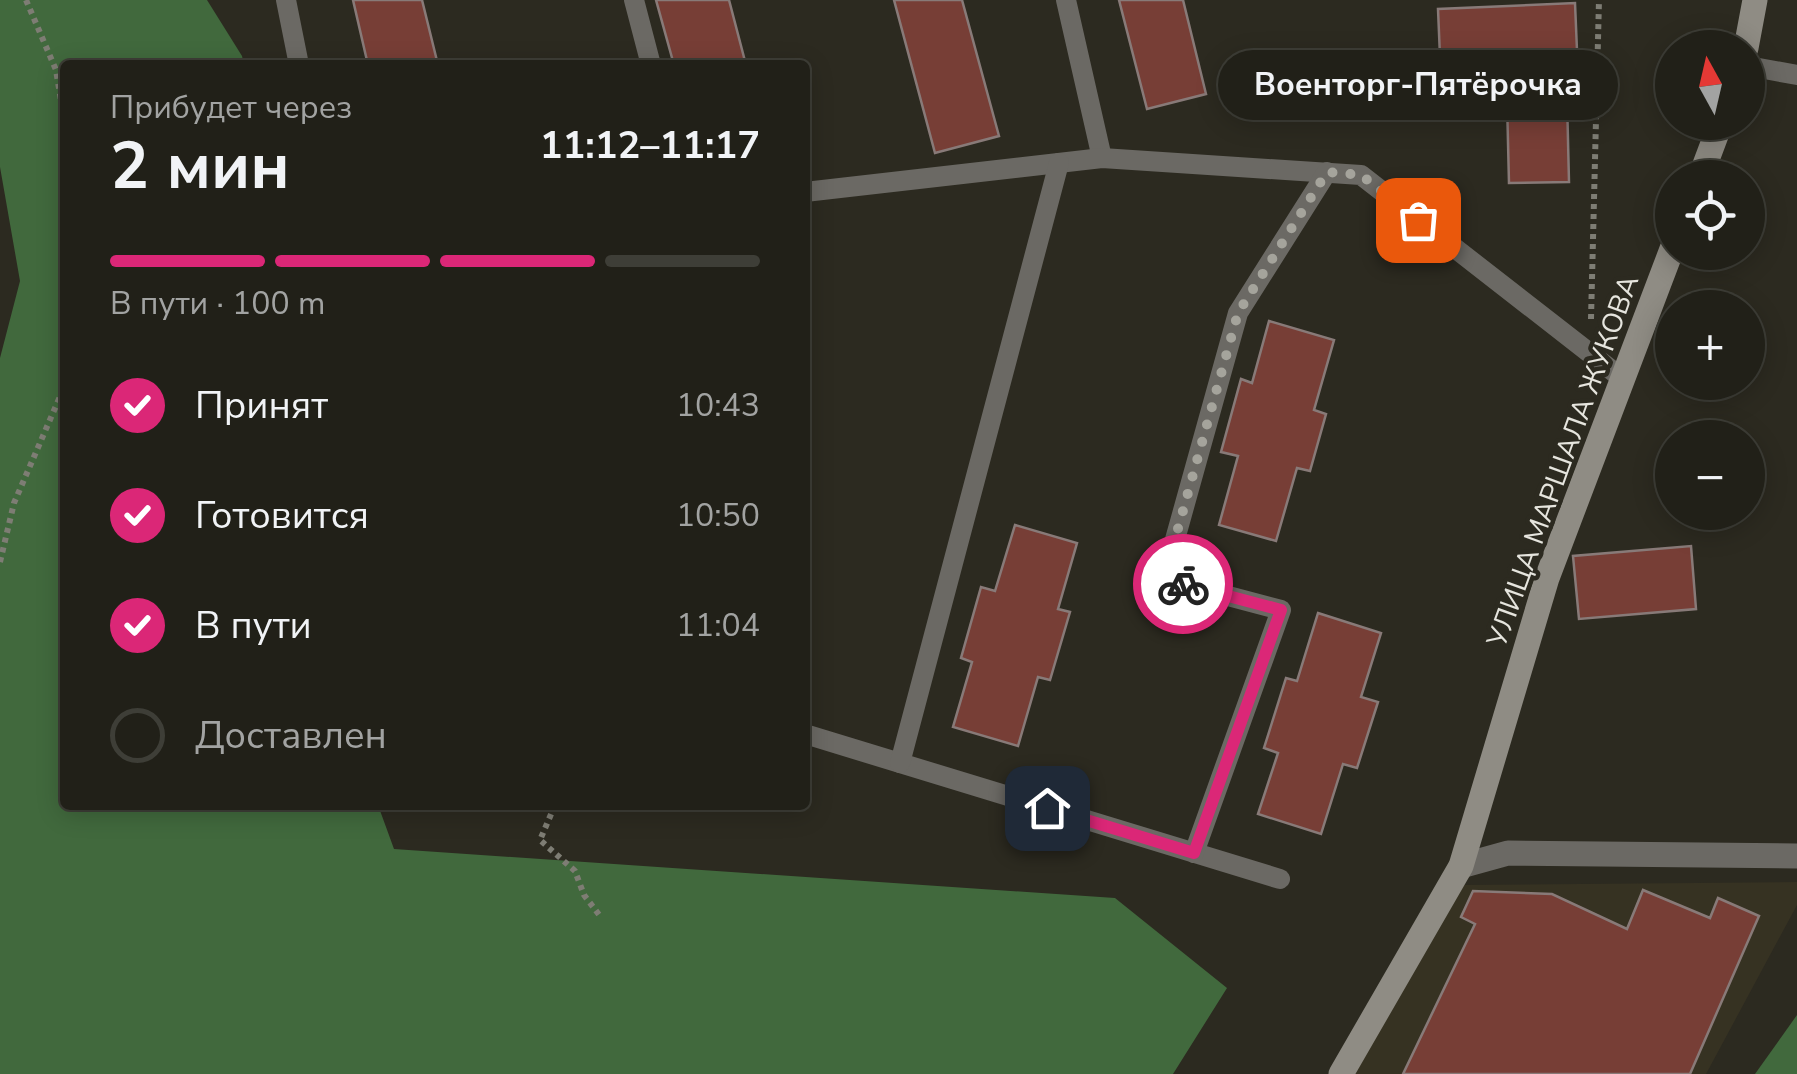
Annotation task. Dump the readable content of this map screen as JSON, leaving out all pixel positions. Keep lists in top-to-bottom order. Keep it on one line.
{"streets":{"street":["УЛИЦА МАРШАЛА ЖУКОВА"]},"places":["Военторг-Пятёрочка"],"north":"top","page":{"map_buttons":["+","−"],"bubble":"Военторг-Пятёрочка","heading":["2 мин","Прибудет через","11:12–11:17"],"bar":"В пути · 100 m","list":[["Принят","10:43"],["Готовится","10:50"],["В пути","11:04"],"Доставлен"]}}
